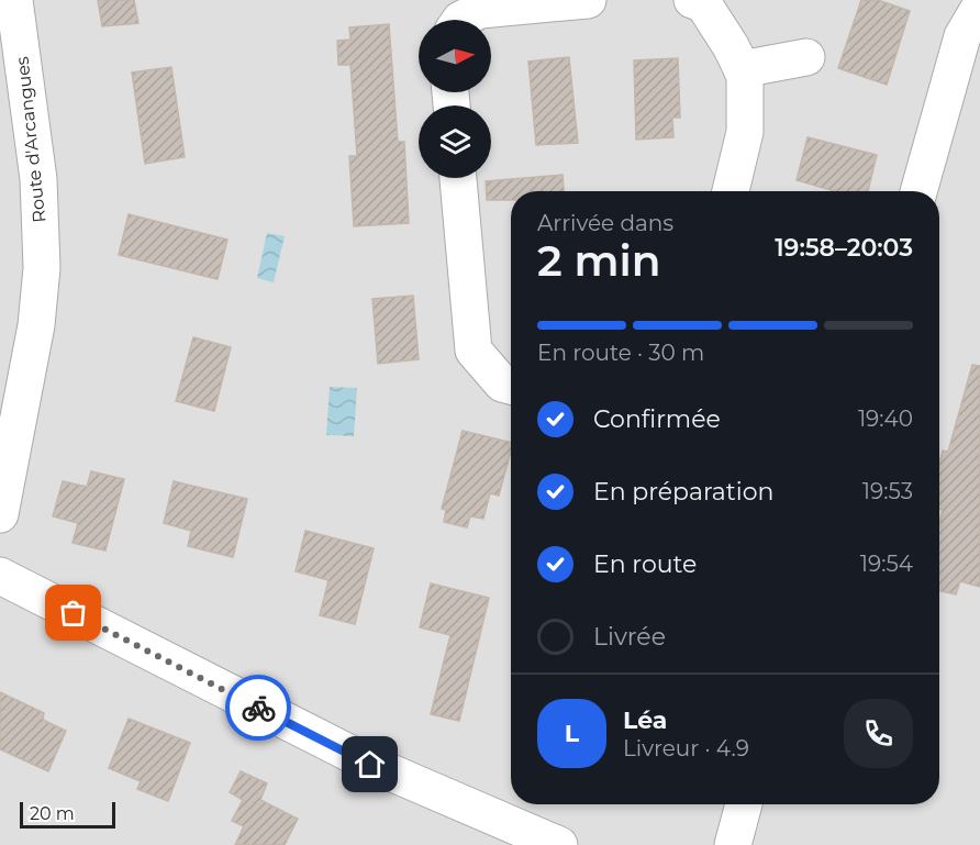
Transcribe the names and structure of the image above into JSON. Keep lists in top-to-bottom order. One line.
{"streets":{"street":["Route d'Arcangues"]},"scale_bar":"20 m","north":"right","page":{"heading":["2 min","Arrivée dans","19:58–20:03"],"panel":["Léa","Livreur · 4.9"],"bar":"En route · 30 m","list":[["Confirmée","19:40"],["En préparation","19:53"],["En route","19:54"],"Livrée"],"round":"L","scale":"20 m"}}
